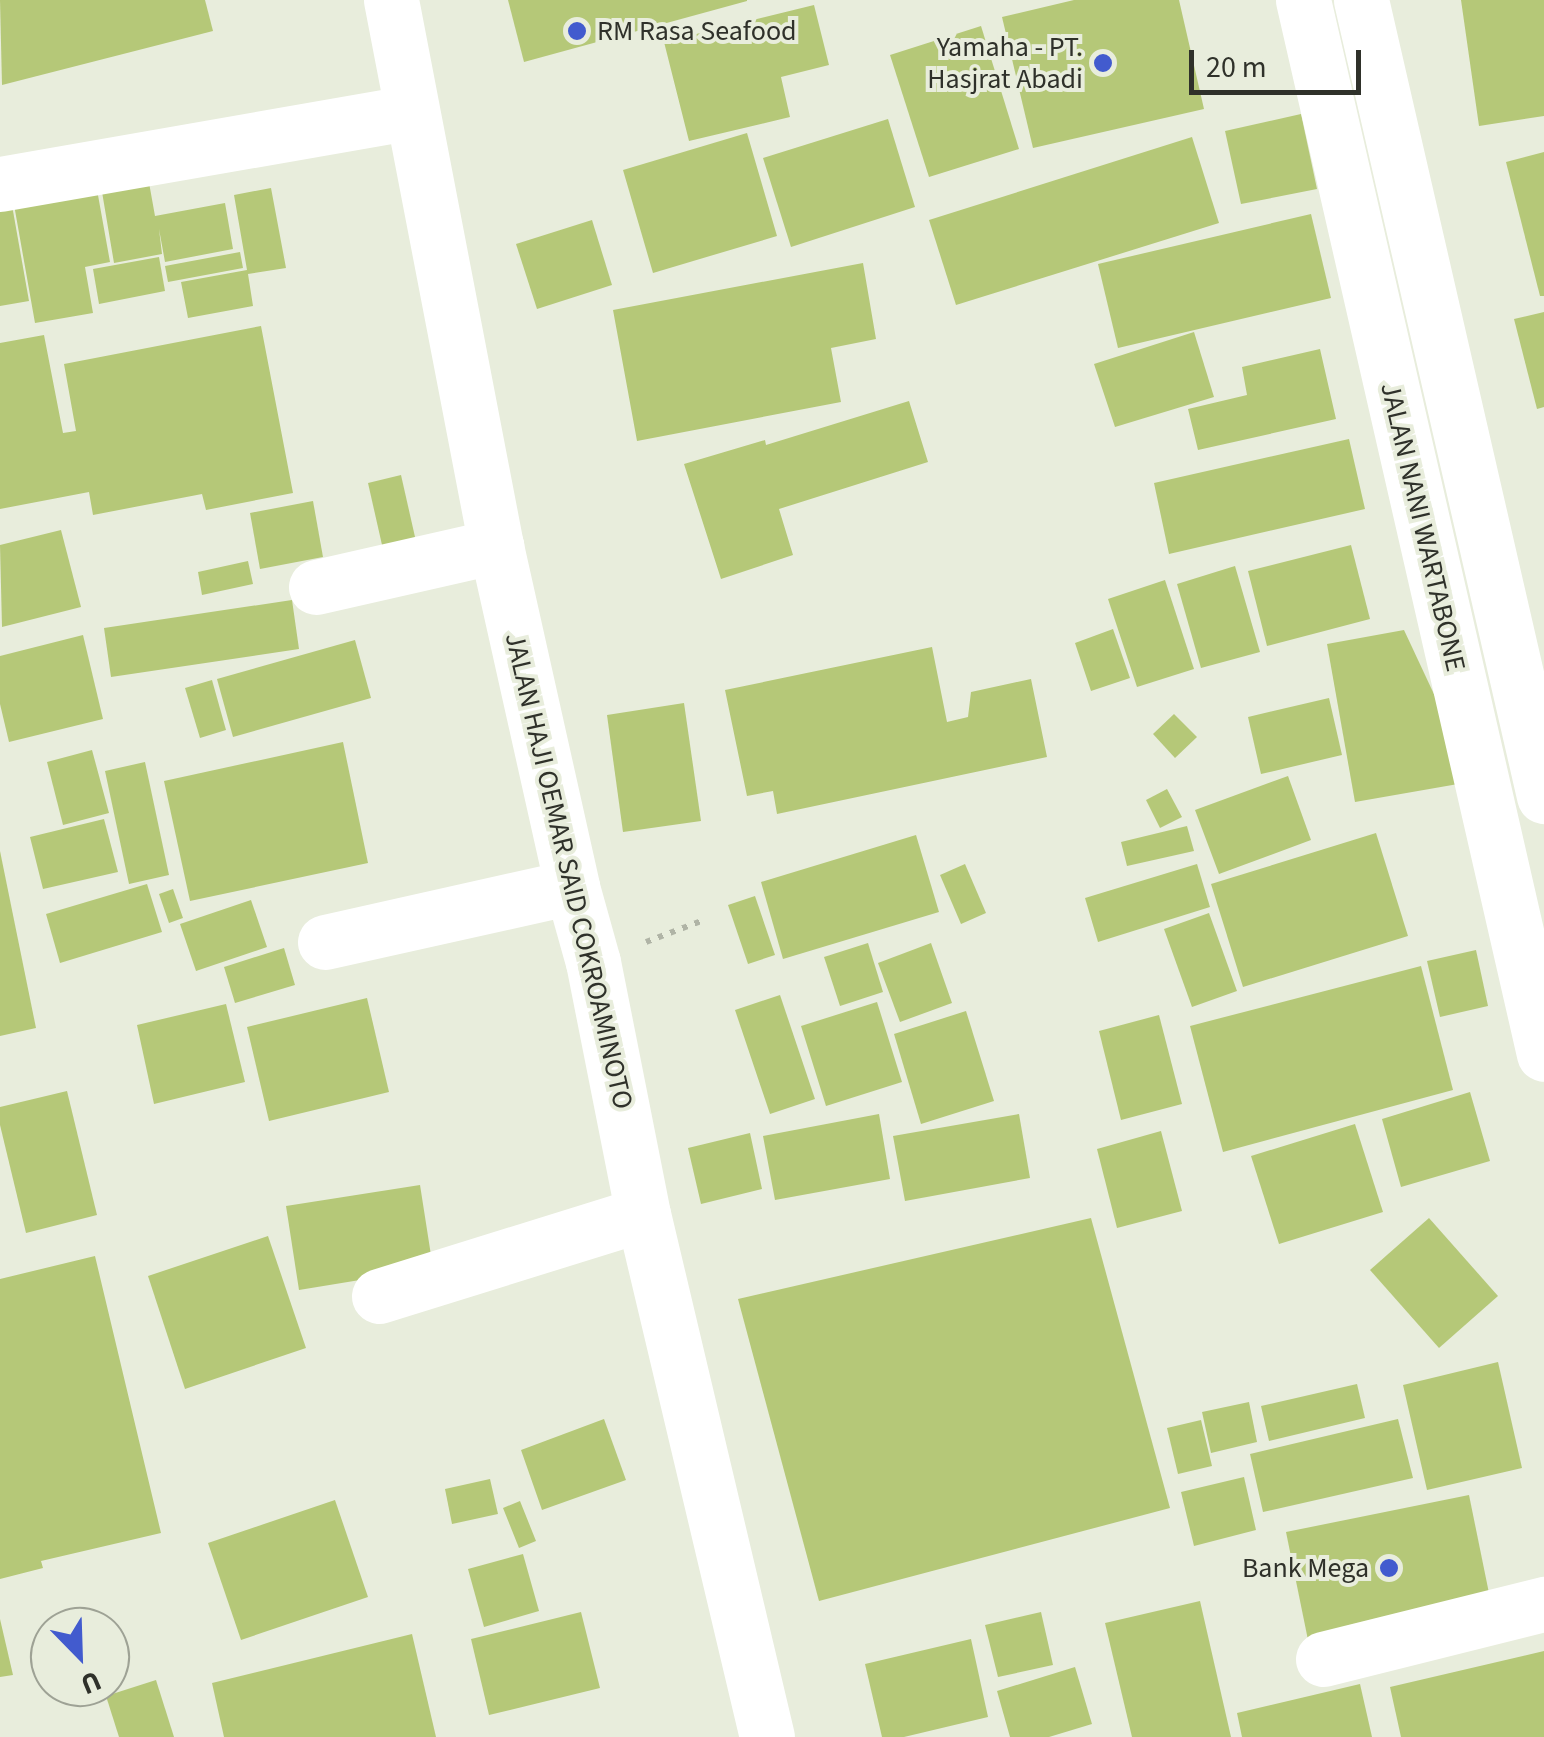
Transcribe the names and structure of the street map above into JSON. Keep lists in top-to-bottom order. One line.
{"streets":{"main road":["JALAN NANI WARTABONE","JALAN HAJI OEMAR SAID COKROAMINOTO"]},"places":["RM Rasa Seafood","Yamaha - PT. Hasjrat Abadi","Bank Mega"],"scale_bar":"20 m","north":"bottom right"}
